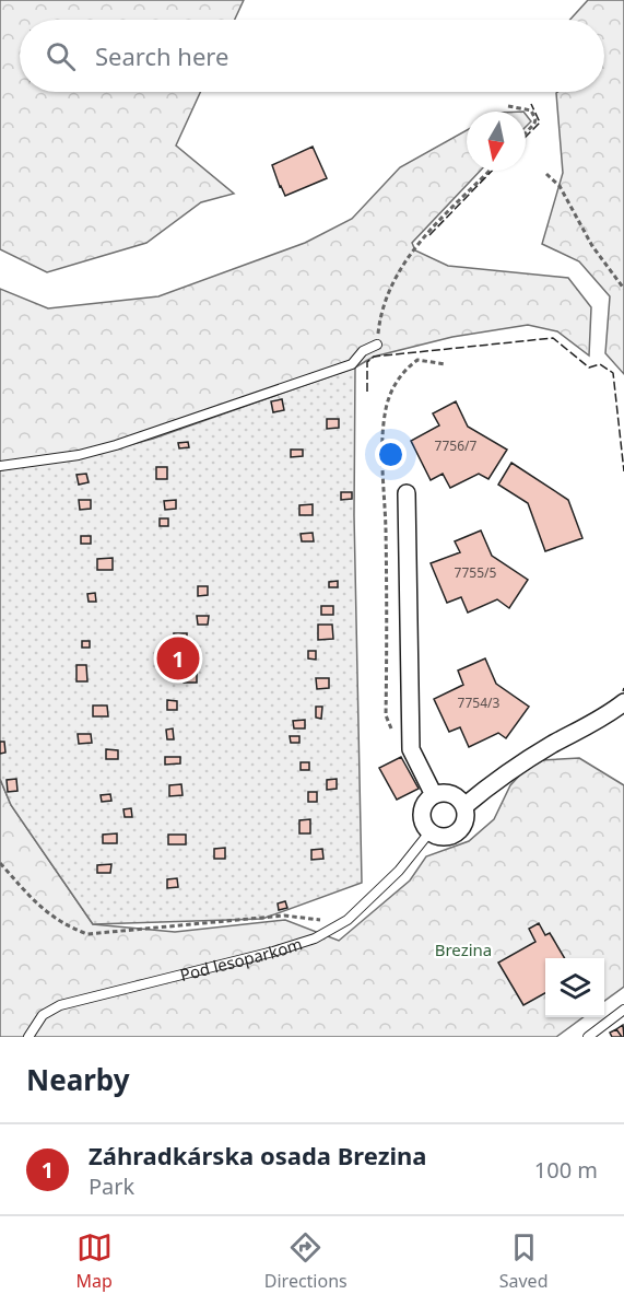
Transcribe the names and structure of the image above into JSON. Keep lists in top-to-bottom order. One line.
{"streets":{"lane":["Pod lesoparkom"]},"parks":["Brezina"],"house_numbers":["7756/7","7755/5","7754/3"],"north":"bottom","page":{"search":"Search here","pins":"1","heading":"Nearby","list":[{"mark":"1","name":"Záhradkárska osada Brezina","note":"Park","value":"100 m"}],"nav":["Map","Directions","Saved"]}}
